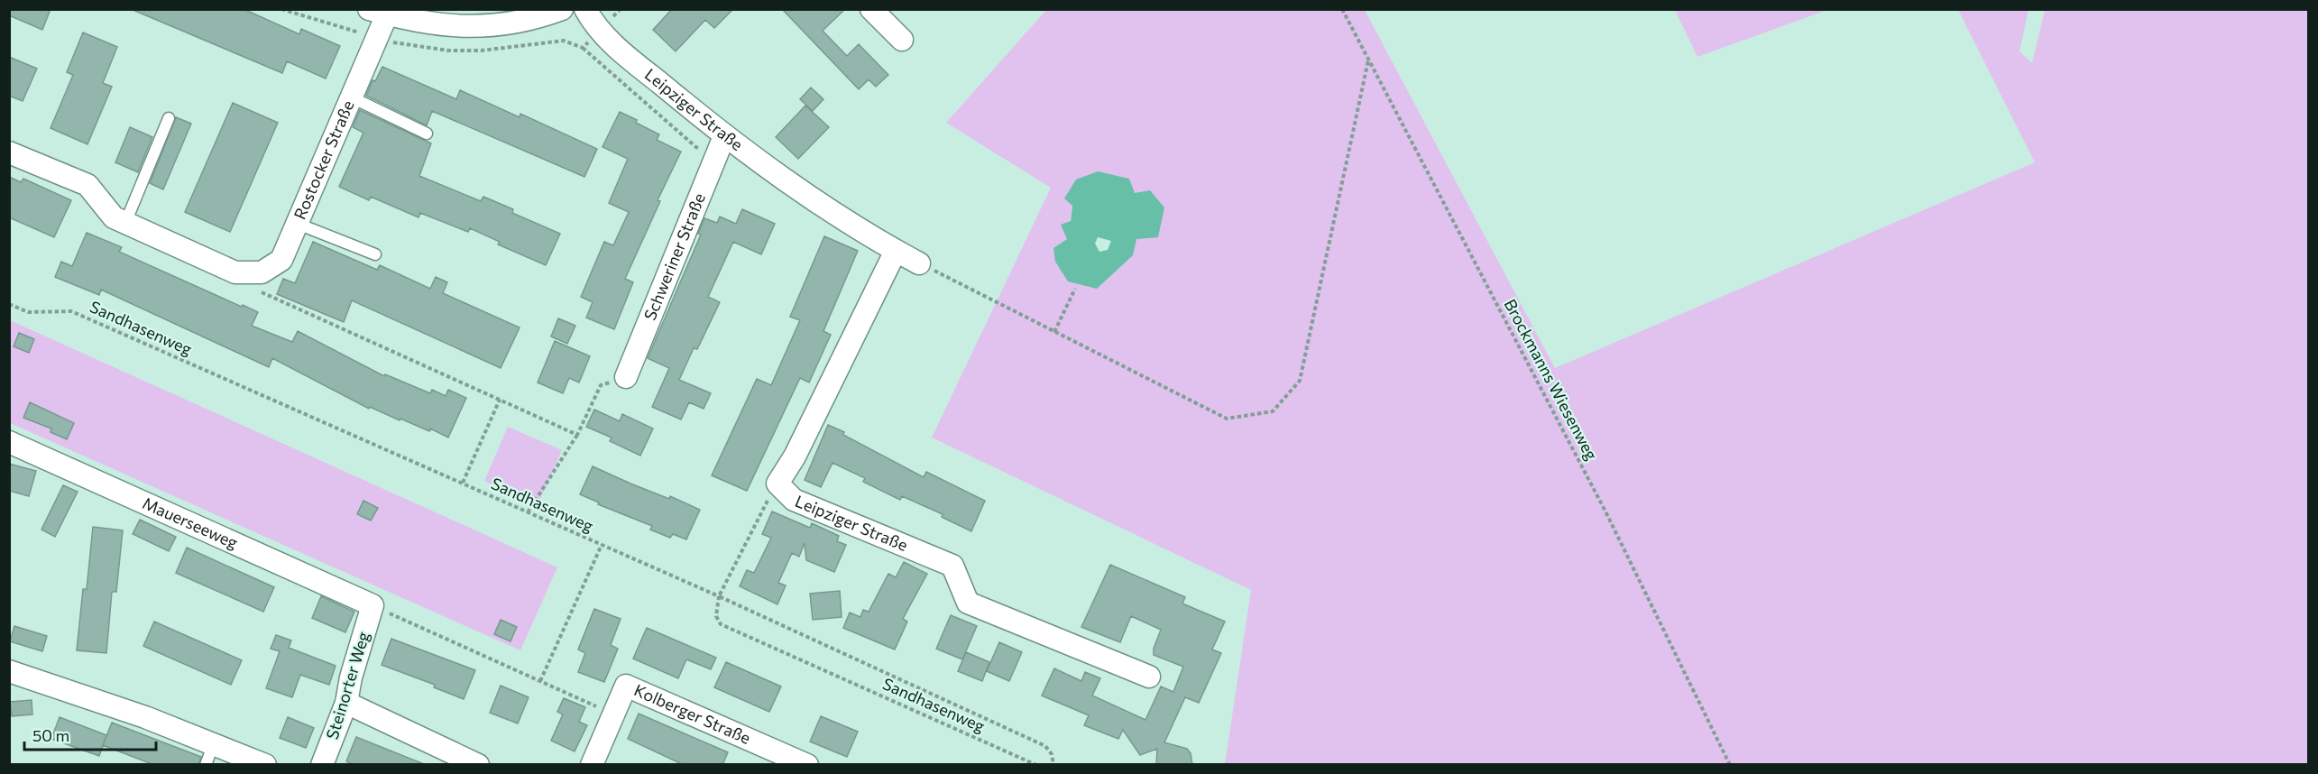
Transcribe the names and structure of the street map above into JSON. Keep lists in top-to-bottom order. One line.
{"streets":{"street":["Leipziger Straße","Rostocker Straße","Schweriner Straße","Mauerseeweg","Steinorter Weg","Kolberger Straße"],"path":["Sandhasenweg","Brockmanns Wiesenweg"]},"crossings":[["Leipziger Straße","Schweriner Straße"],["Mauerseeweg","Steinorter Weg"]],"scale_bar":"50 m"}
